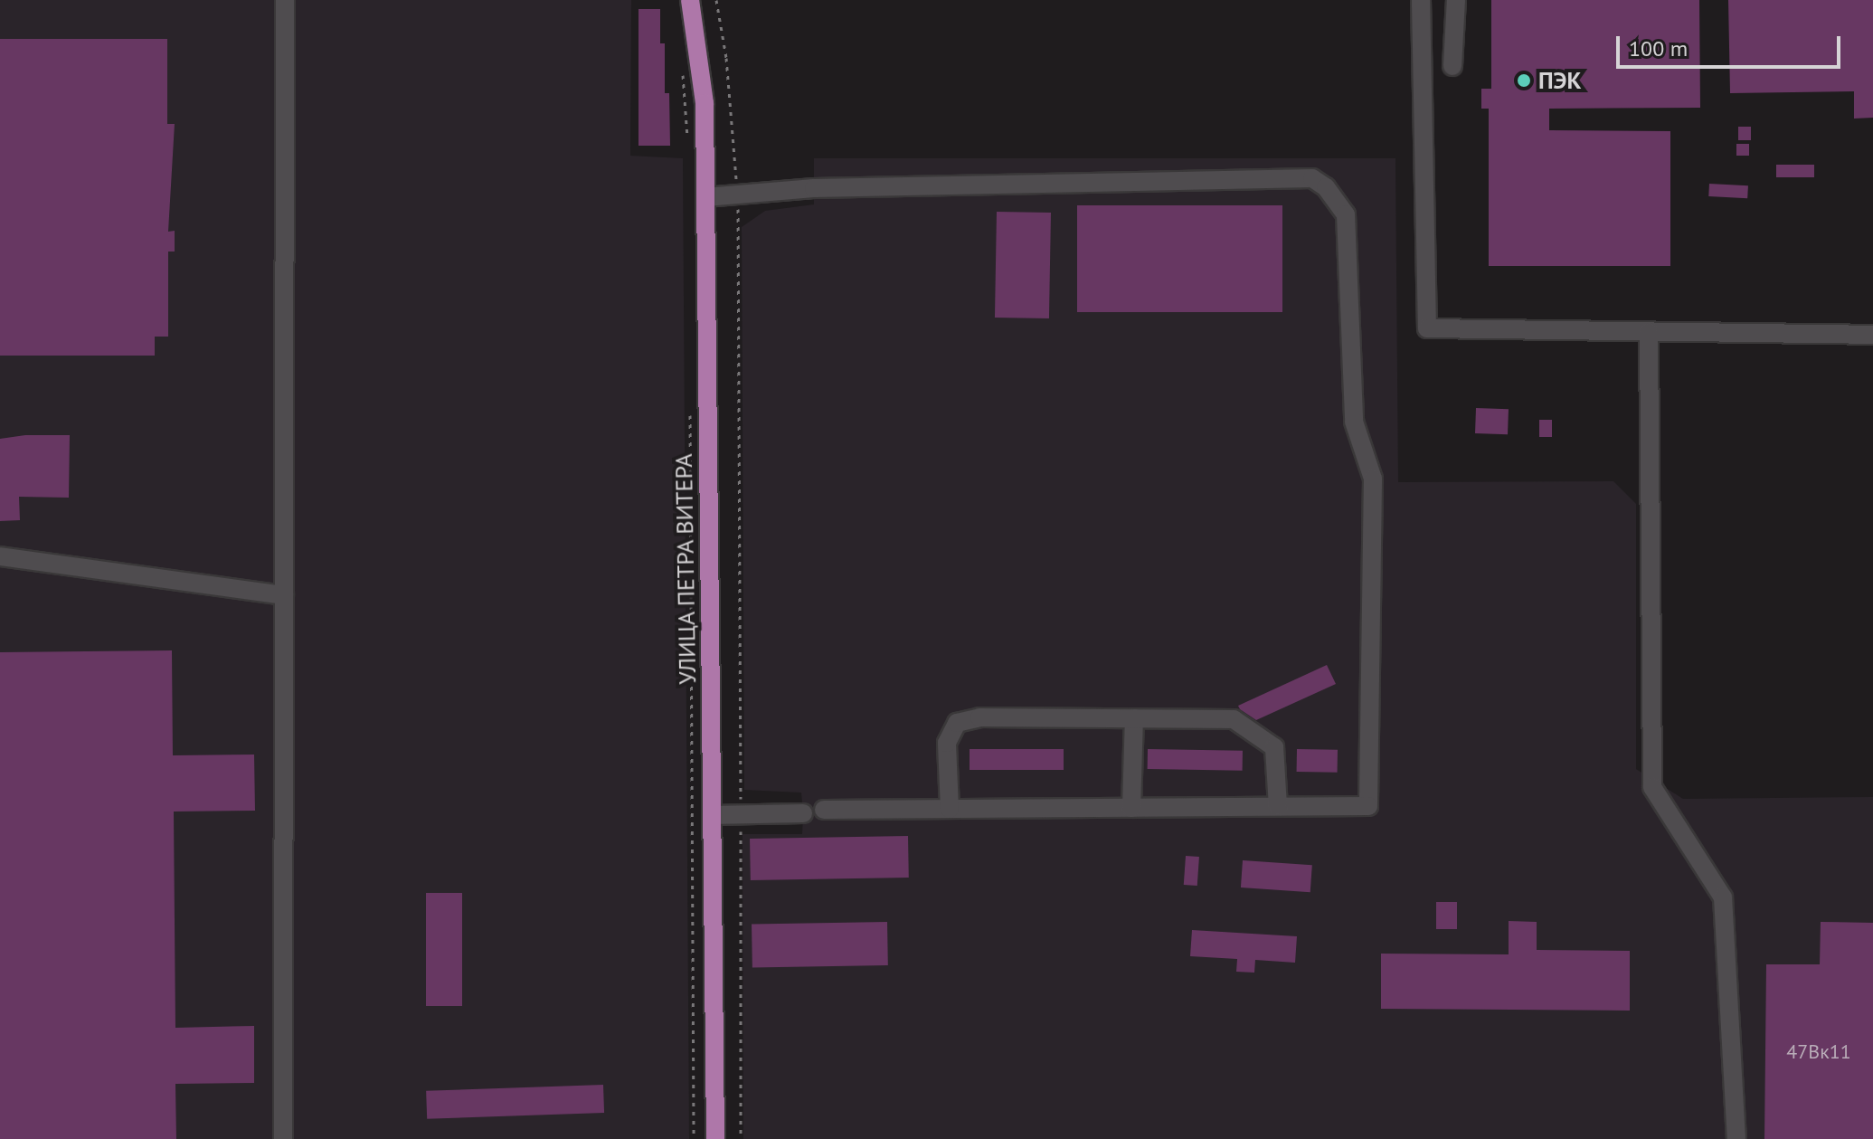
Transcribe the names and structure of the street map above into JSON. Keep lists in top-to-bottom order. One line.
{"streets":{"main road":["УЛИЦА ПЕТРА ВИТЕРА"]},"places":["ПЭК"],"house_numbers":["47Вк11"],"scale_bar":"100 m"}
